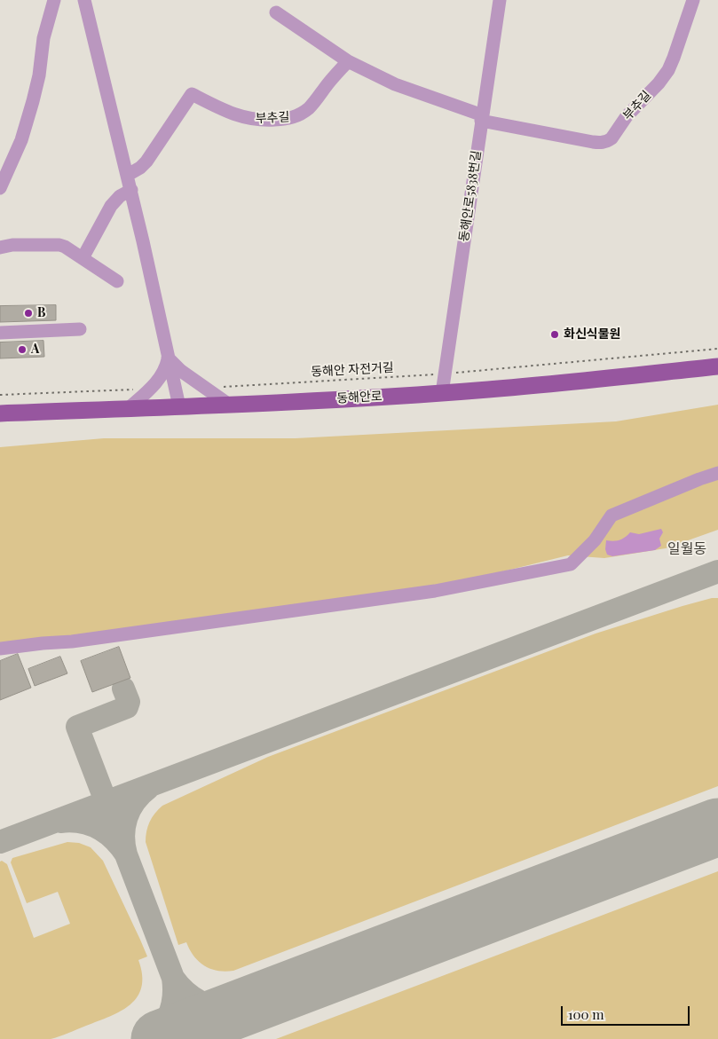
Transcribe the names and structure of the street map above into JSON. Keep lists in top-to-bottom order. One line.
{"streets":{"main road":["동해안로"],"street":["부추길","동해안로5838번길"],"path":["동해안 자전거길"]},"crossings":[["부추길","동해안로5838번길"],["동해안로5838번길","동해안 자전거길"],["동해안로5838번길","동해안로"]],"districts":["일월동"],"places":["B","화신식물원","A"],"scale_bar":"100 m"}
